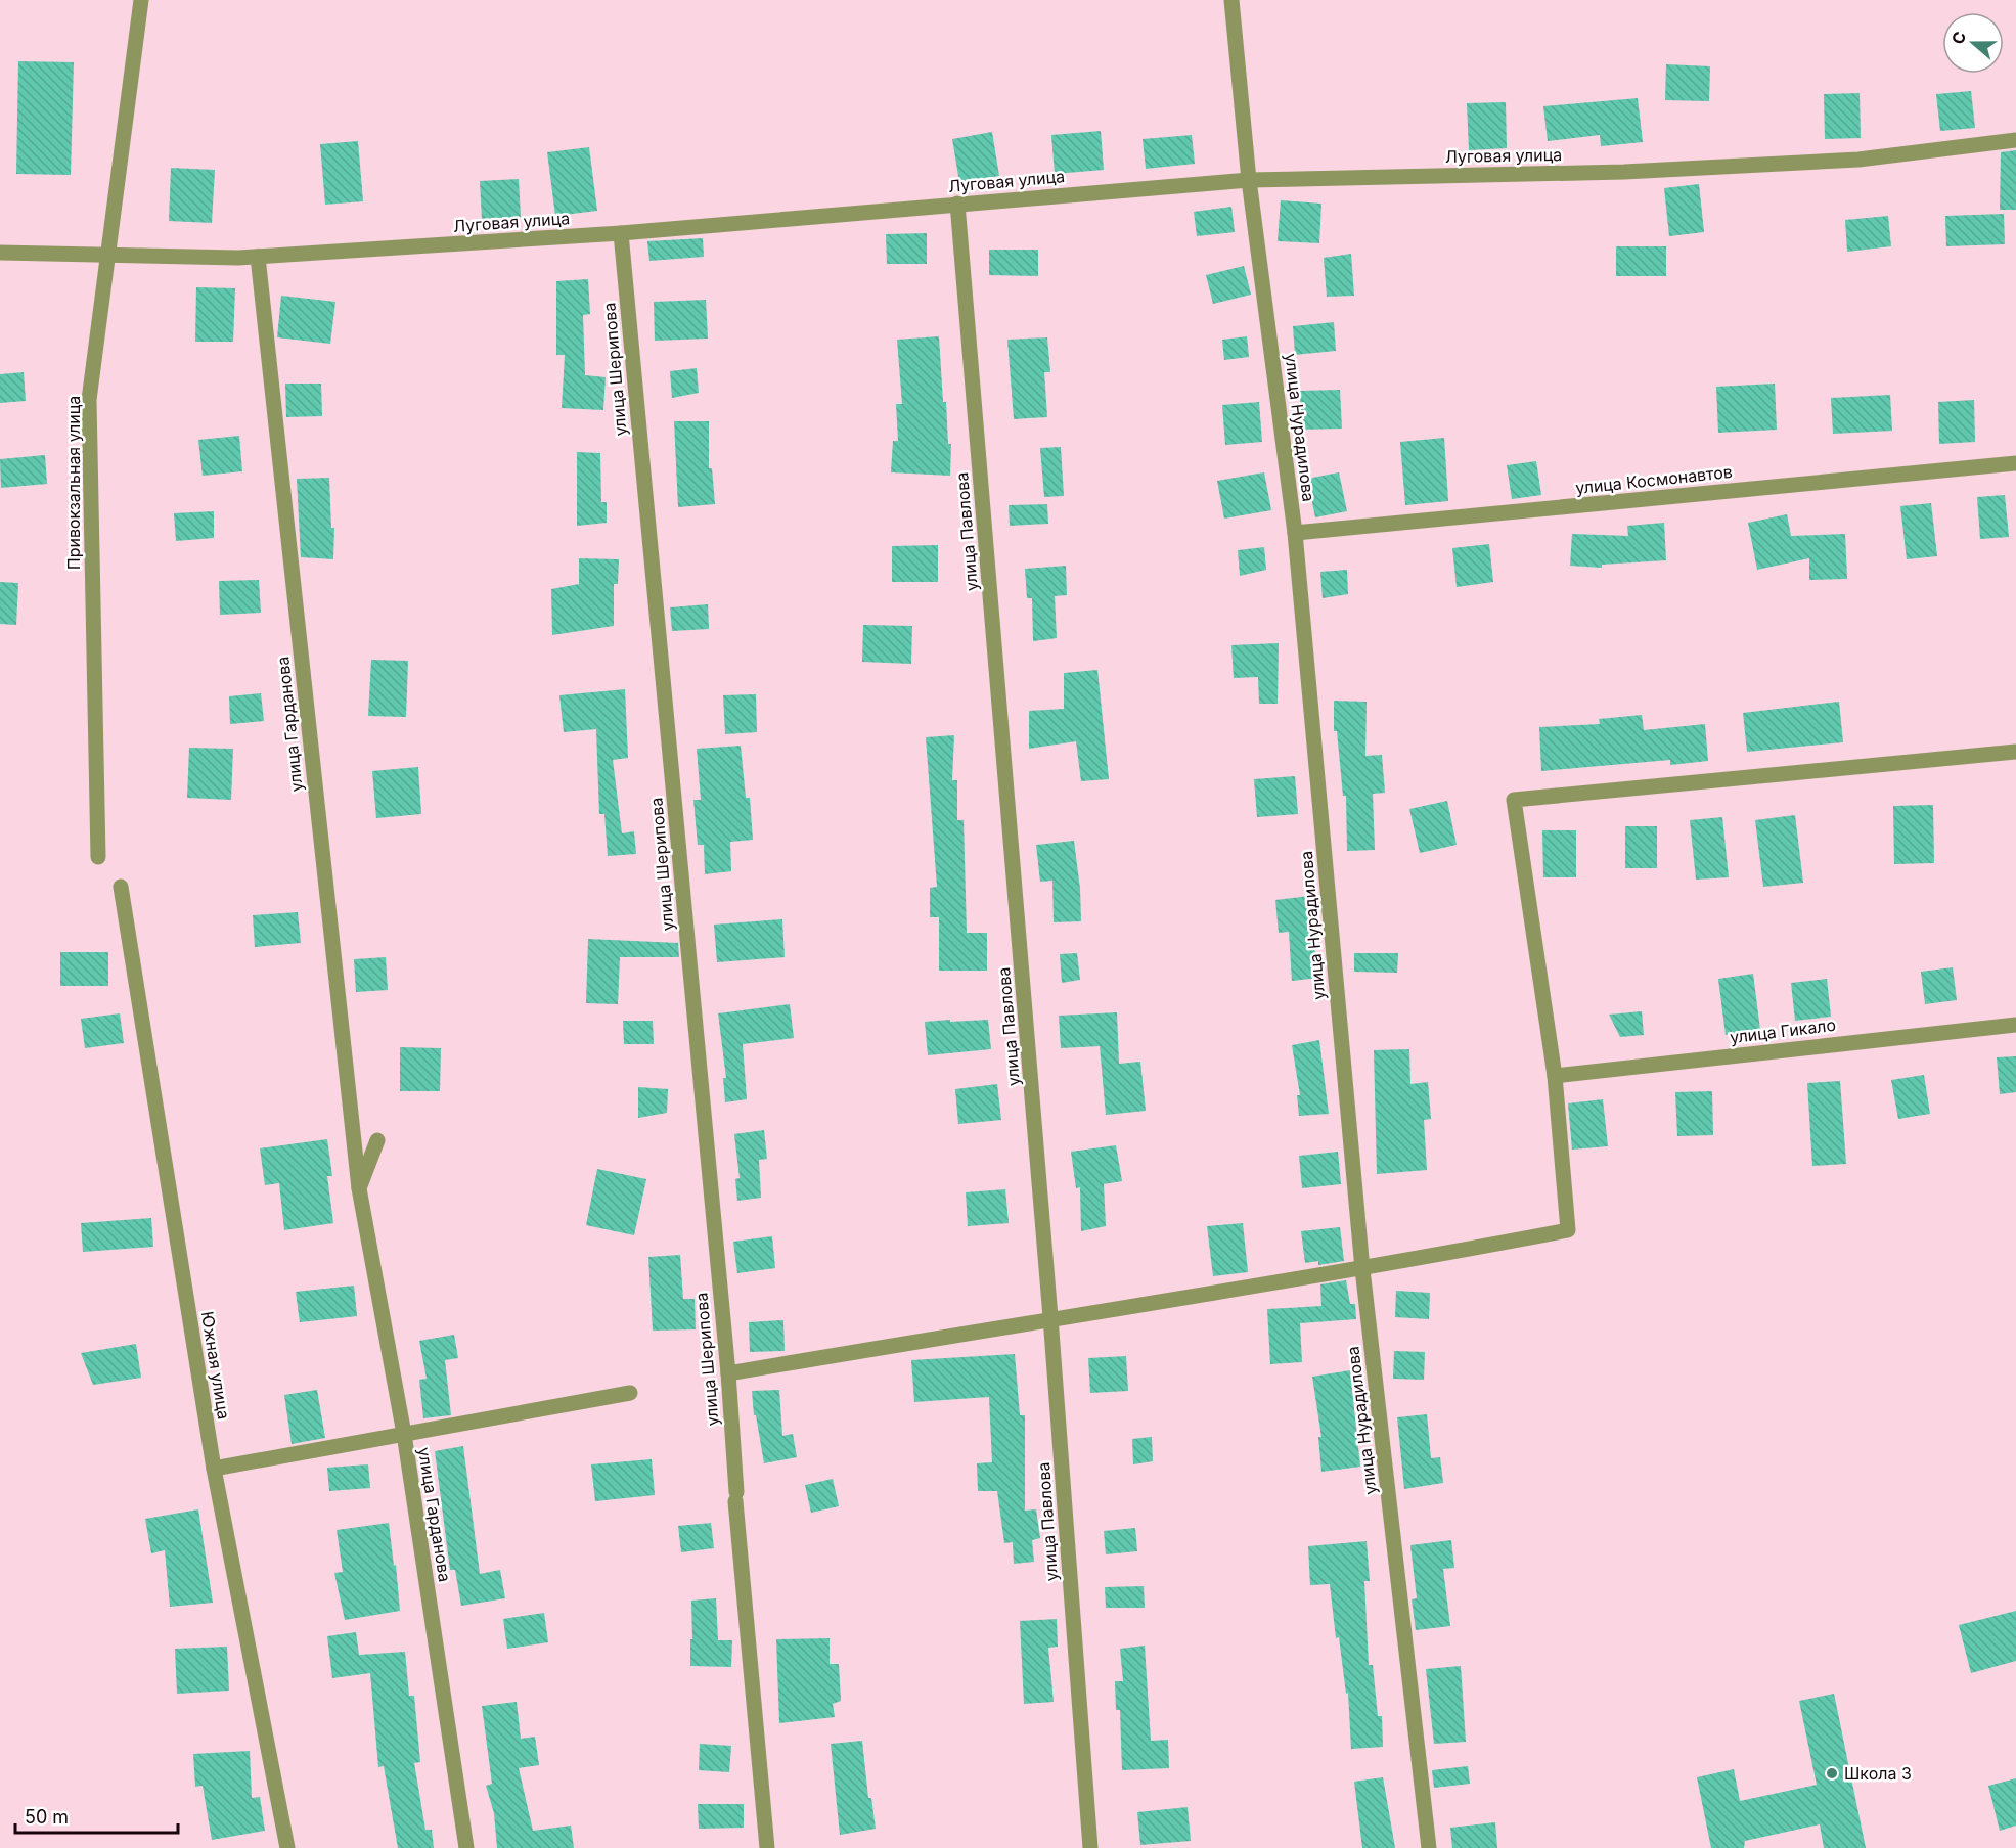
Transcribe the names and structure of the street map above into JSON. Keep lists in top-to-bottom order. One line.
{"streets":{"street":["Луговая улица","улица Шерипова","улица Нурадилова","улица Космонавтов","Привокзальная улица","улица Павлова","улица Гарданова","улица Гикало","Южная улица"]},"crossings":[["Луговая улица","улица Шерипова"],["Луговая улица","улица Нурадилова"],["Луговая улица","Привокзальная улица"],["Луговая улица","улица Павлова"],["Луговая улица","улица Гарданова"],["улица Нурадилова","улица Космонавтов"]],"places":["Школа 3"],"scale_bar":"50 m","north":"left"}
